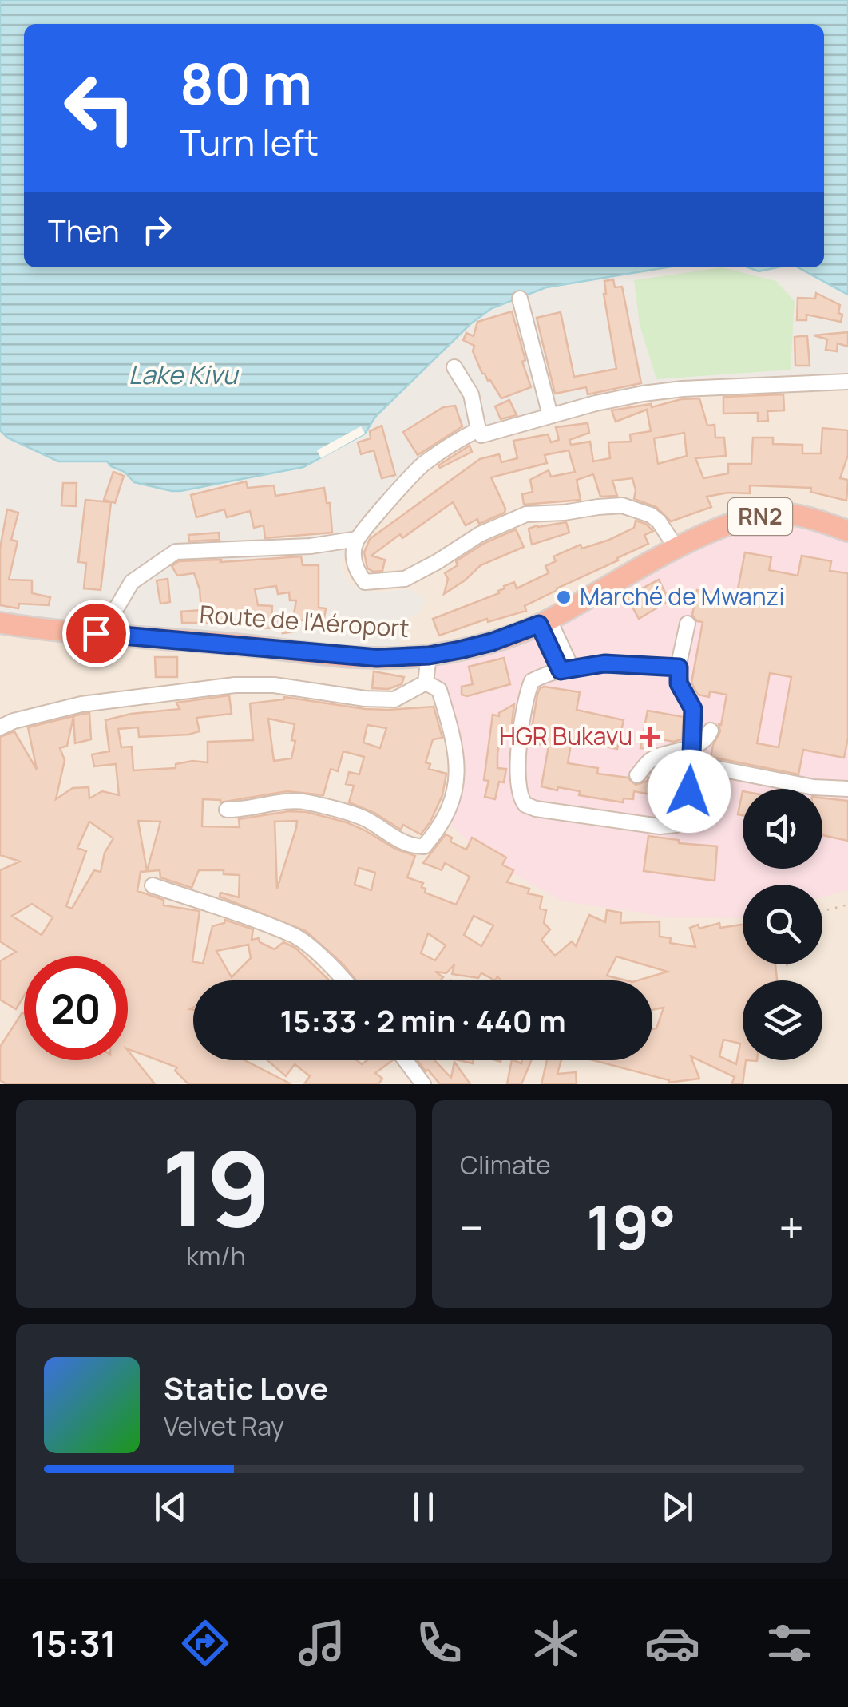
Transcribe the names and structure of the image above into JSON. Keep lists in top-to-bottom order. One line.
{"streets":{"highway":["RN2","Route de l'Aéroport"]},"crossings":[["RN2","Route de l'Aéroport"]],"water":["Lake Kivu"],"places":{"other":["Marché de Mwanzi"],"health":["HGR Bukavu"]},"page":{"turn":["80 m","Turn left"],"then":"Then","limit":"20","trip":"15:33 · 2 min · 440 m","tile":[["19","km/h"],"Climate"],"heat":["−","19°","+"],"song":["Static Love","Velvet Ray"],"tabs":"15:31"}}
